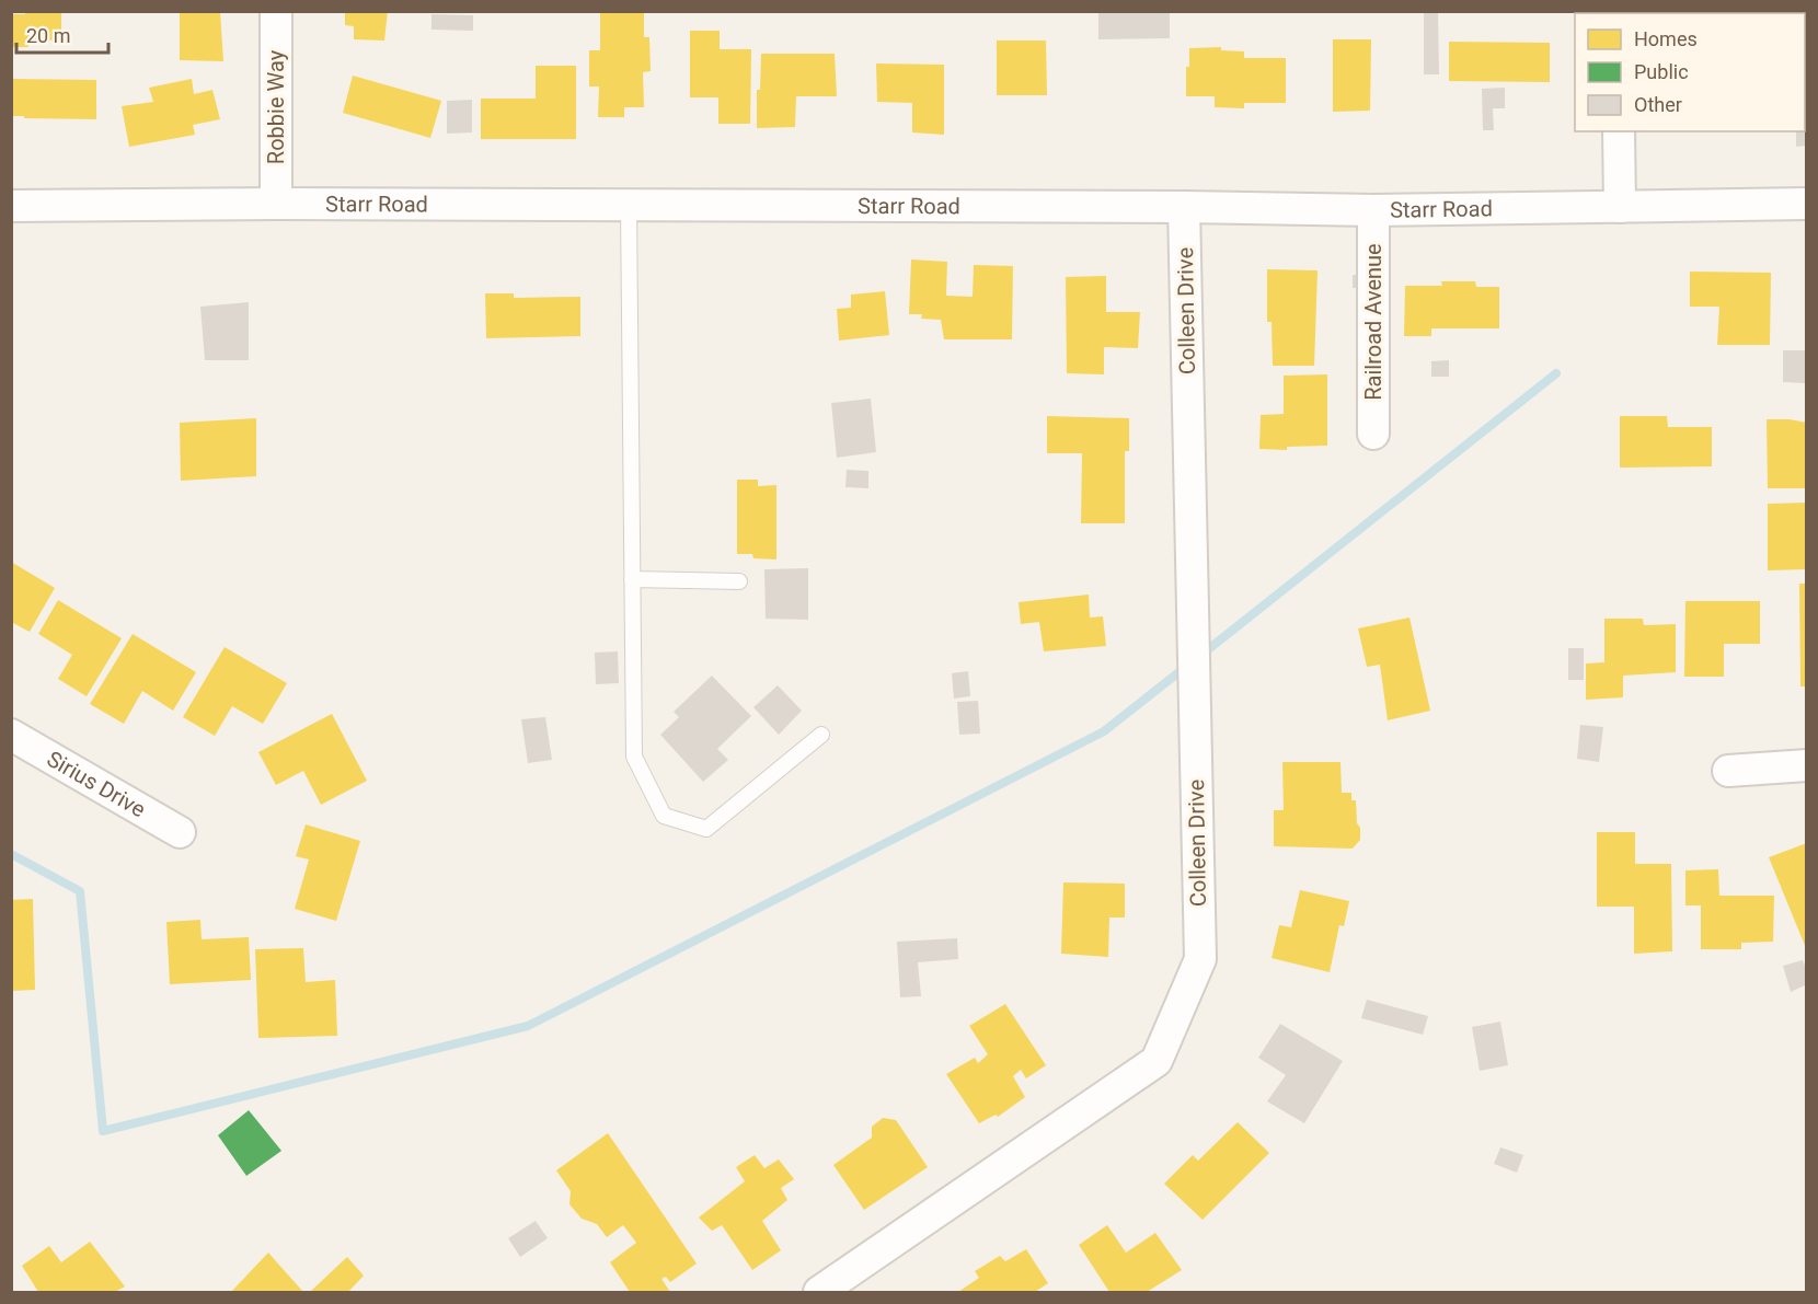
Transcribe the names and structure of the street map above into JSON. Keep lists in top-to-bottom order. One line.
{"streets":{"street":["Robbie Way","Starr Road","Colleen Drive","Railroad Avenue","Sirius Drive"]},"crossings":[["Robbie Way","Starr Road"],["Starr Road","Colleen Drive"],["Starr Road","Railroad Avenue"]],"legend":["Homes","Public","Other"],"scale_bar":"20 m"}
